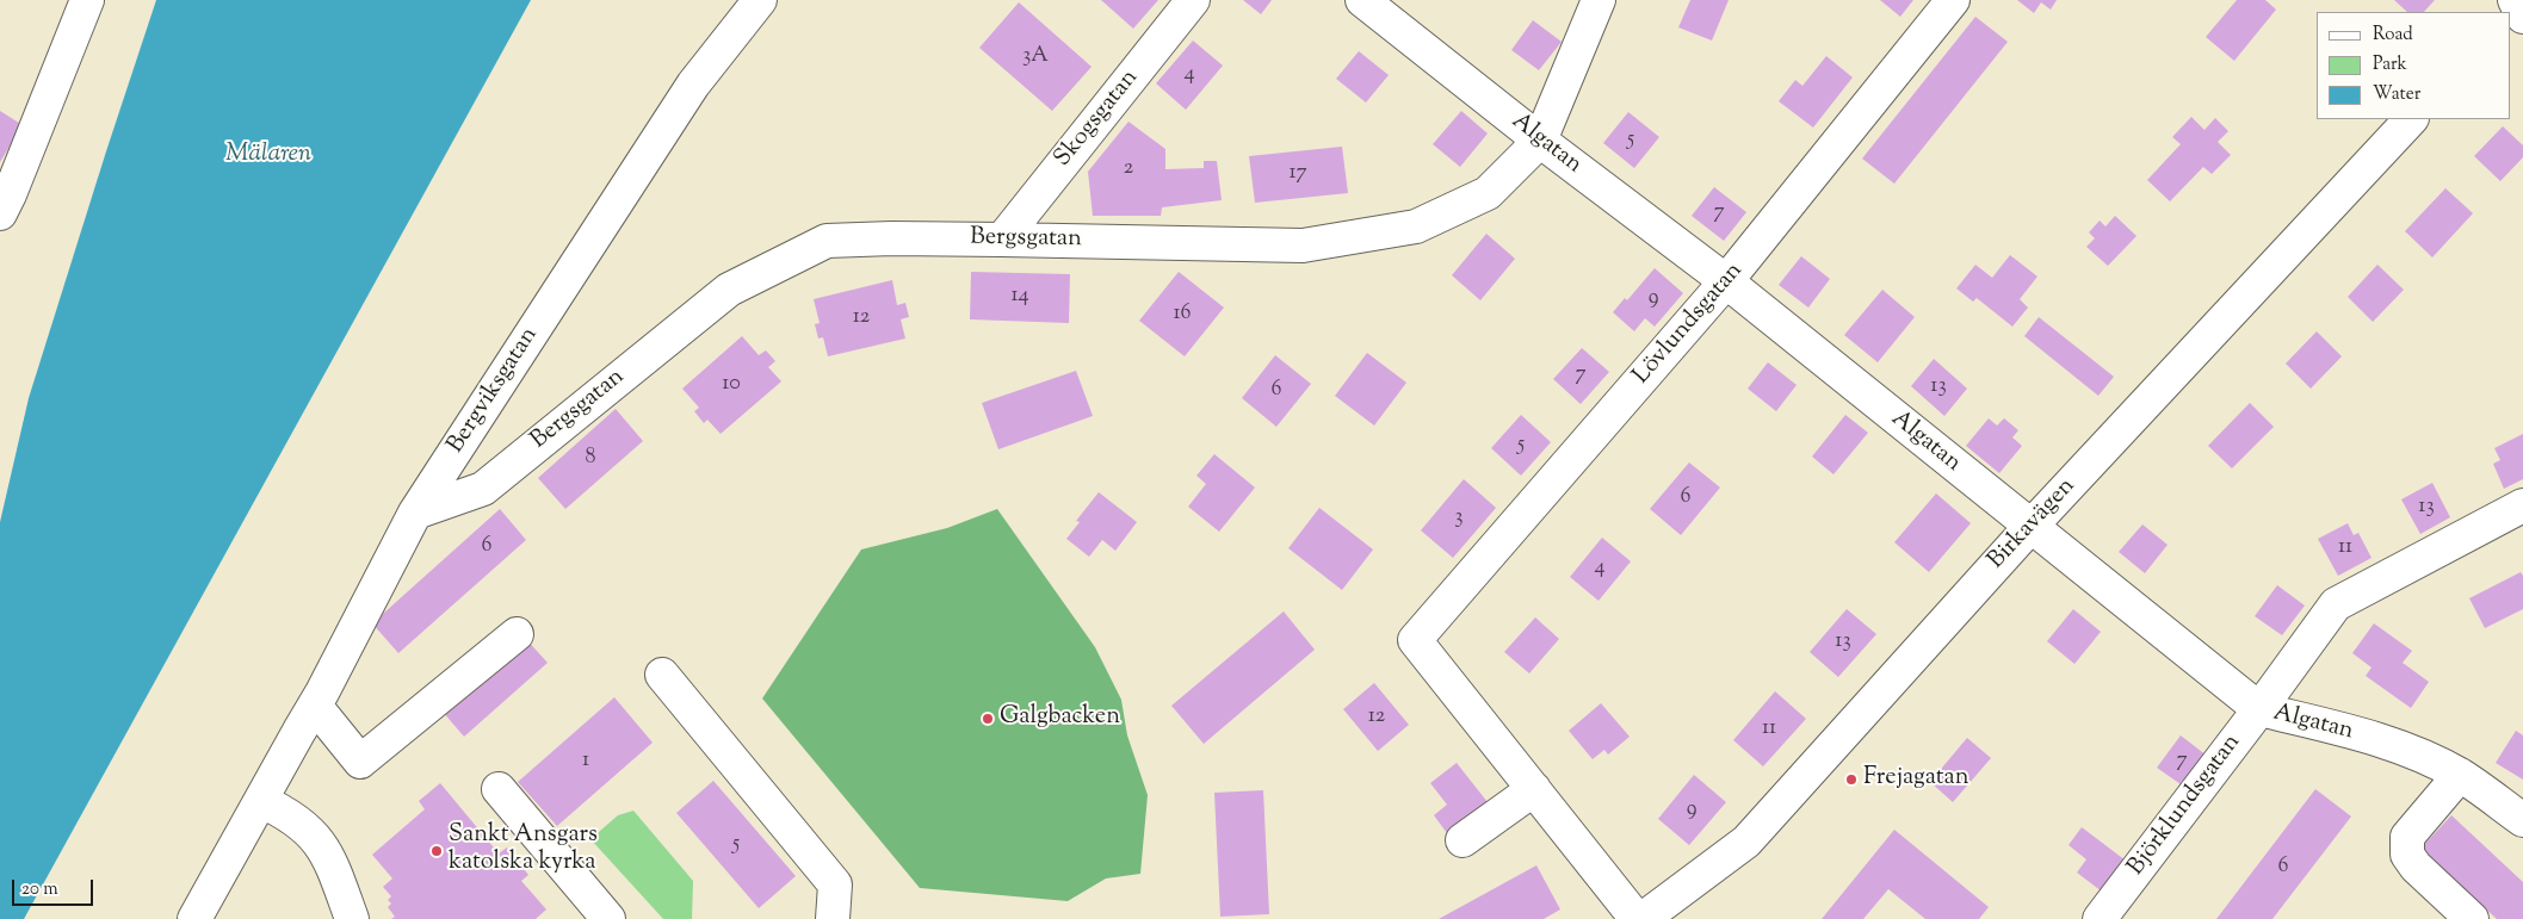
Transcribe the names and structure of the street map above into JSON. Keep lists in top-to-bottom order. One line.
{"streets":{"street":["Skogsgatan","Algatan","Bergsgatan","Lövlundsgatan","Bergviksgatan","Birkavägen","Björklundsgatan"]},"crossings":[["Skogsgatan","Bergsgatan"],["Algatan","Bergsgatan"],["Algatan","Lövlundsgatan"],["Algatan","Birkavägen"],["Algatan","Björklundsgatan"],["Bergsgatan","Bergviksgatan"]],"water":["Mälaren"],"places":["Galgbacken","Frejagatan","Sankt Ansgars katolska kyrka"],"house_numbers":["3A","4","5","2","17","7","14","9","16","12","7","10","13","6","5","8","6","13","3","6","11","4","13","12","11","1","7","9","5","6"],"legend":["Road","Park","Water"],"scale_bar":"20 m"}
